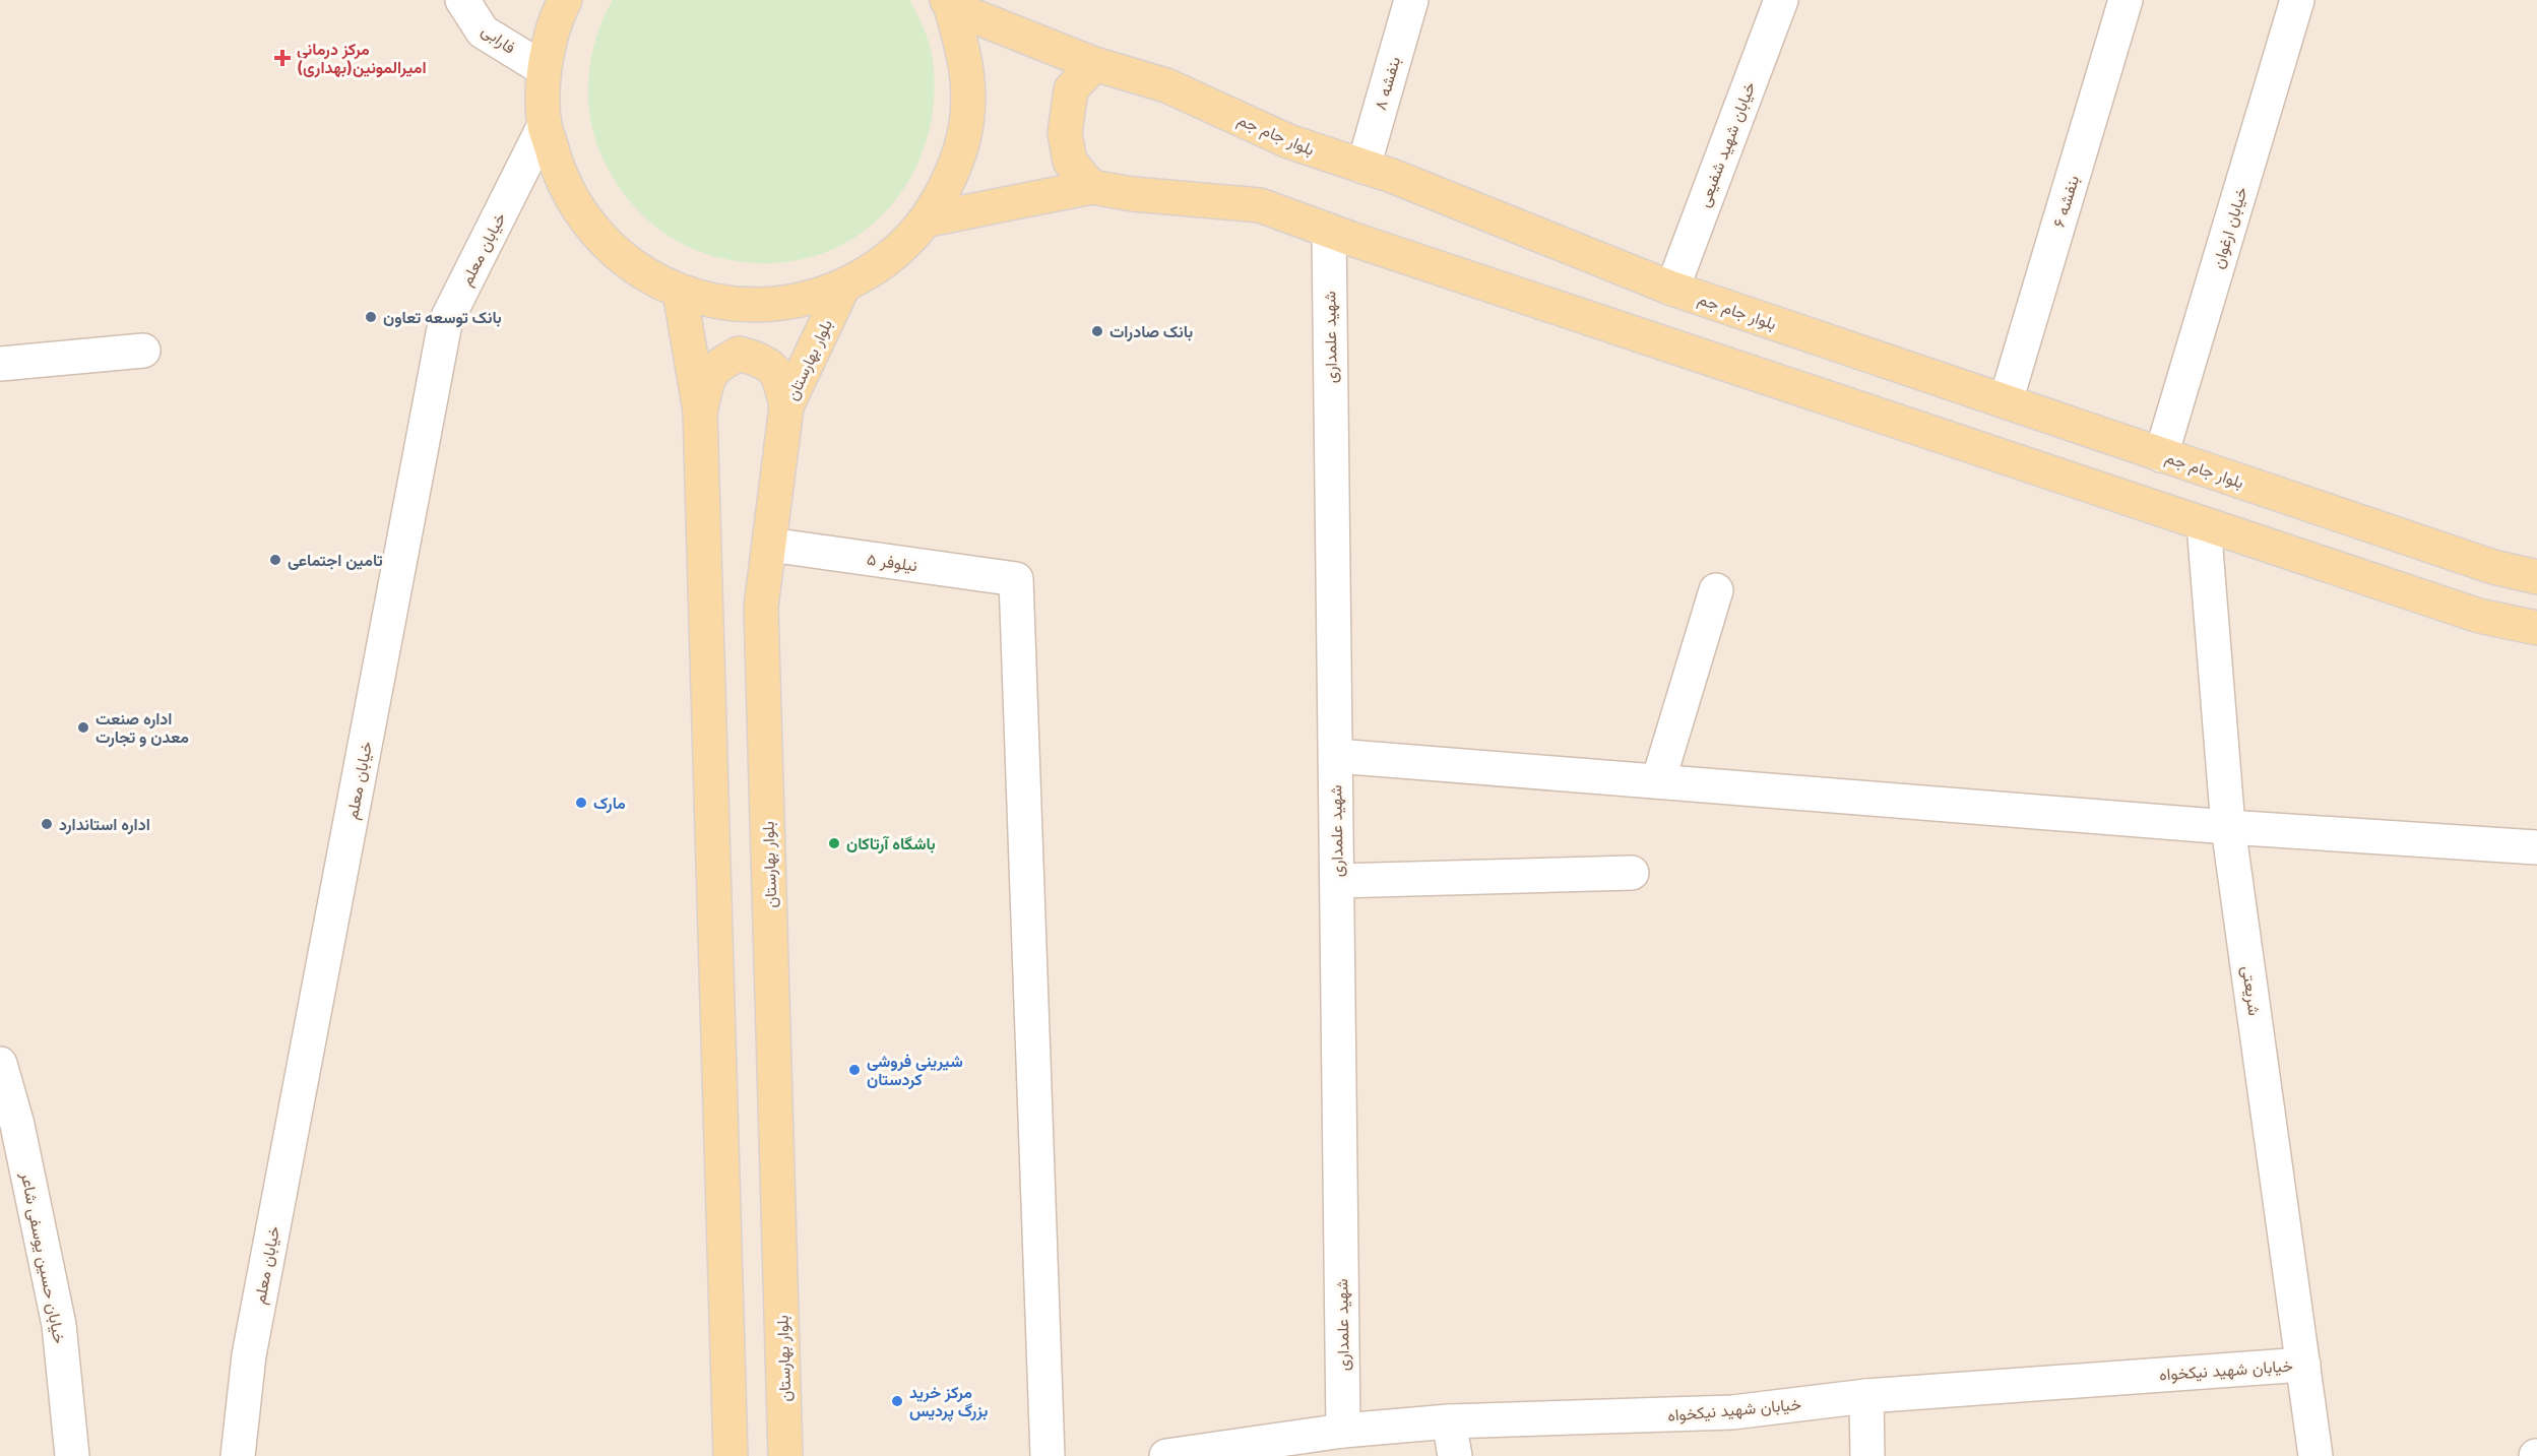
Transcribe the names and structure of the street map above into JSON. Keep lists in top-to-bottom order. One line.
{"streets":{"main road":["بلوار جام جم","بلوار بهارستان"],"street":["فارابی","بنفشه ۸","خیابان شهید شفیعی","بنفشه ۶","خیابان ارغوان","خیابان معلم","شهید علمداری","نیلوفر ۵","شریعتی","خیابان حسین یوسفی شاعر","خیابان شهید نیکخواه"]},"crossings":[["بنفشه ۸","بلوار جام جم"],["بلوار جام جم","خیابان شهید شفیعی"],["بلوار جام جم","بنفشه ۶"],["بلوار جام جم","خیابان ارغوان"],["شهید علمداری","خیابان شهید نیکخواه"],["بلوار بهارستان","نیلوفر ۵"],["شریعتی","خیابان شهید نیکخواه"]],"places":{"health":["مرکز درمانی امیرالمونین(بهداری)"],"other":["بانک توسعه تعاون","بانک صادرات","تامین اجتماعی","اداره صنعت معدن و تجارت","مارک","اداره استاندارد","باشگاه آرتاکان","شیرینی فروشی کردستان","مرکز خرید بزرگ پردیس"]}}
